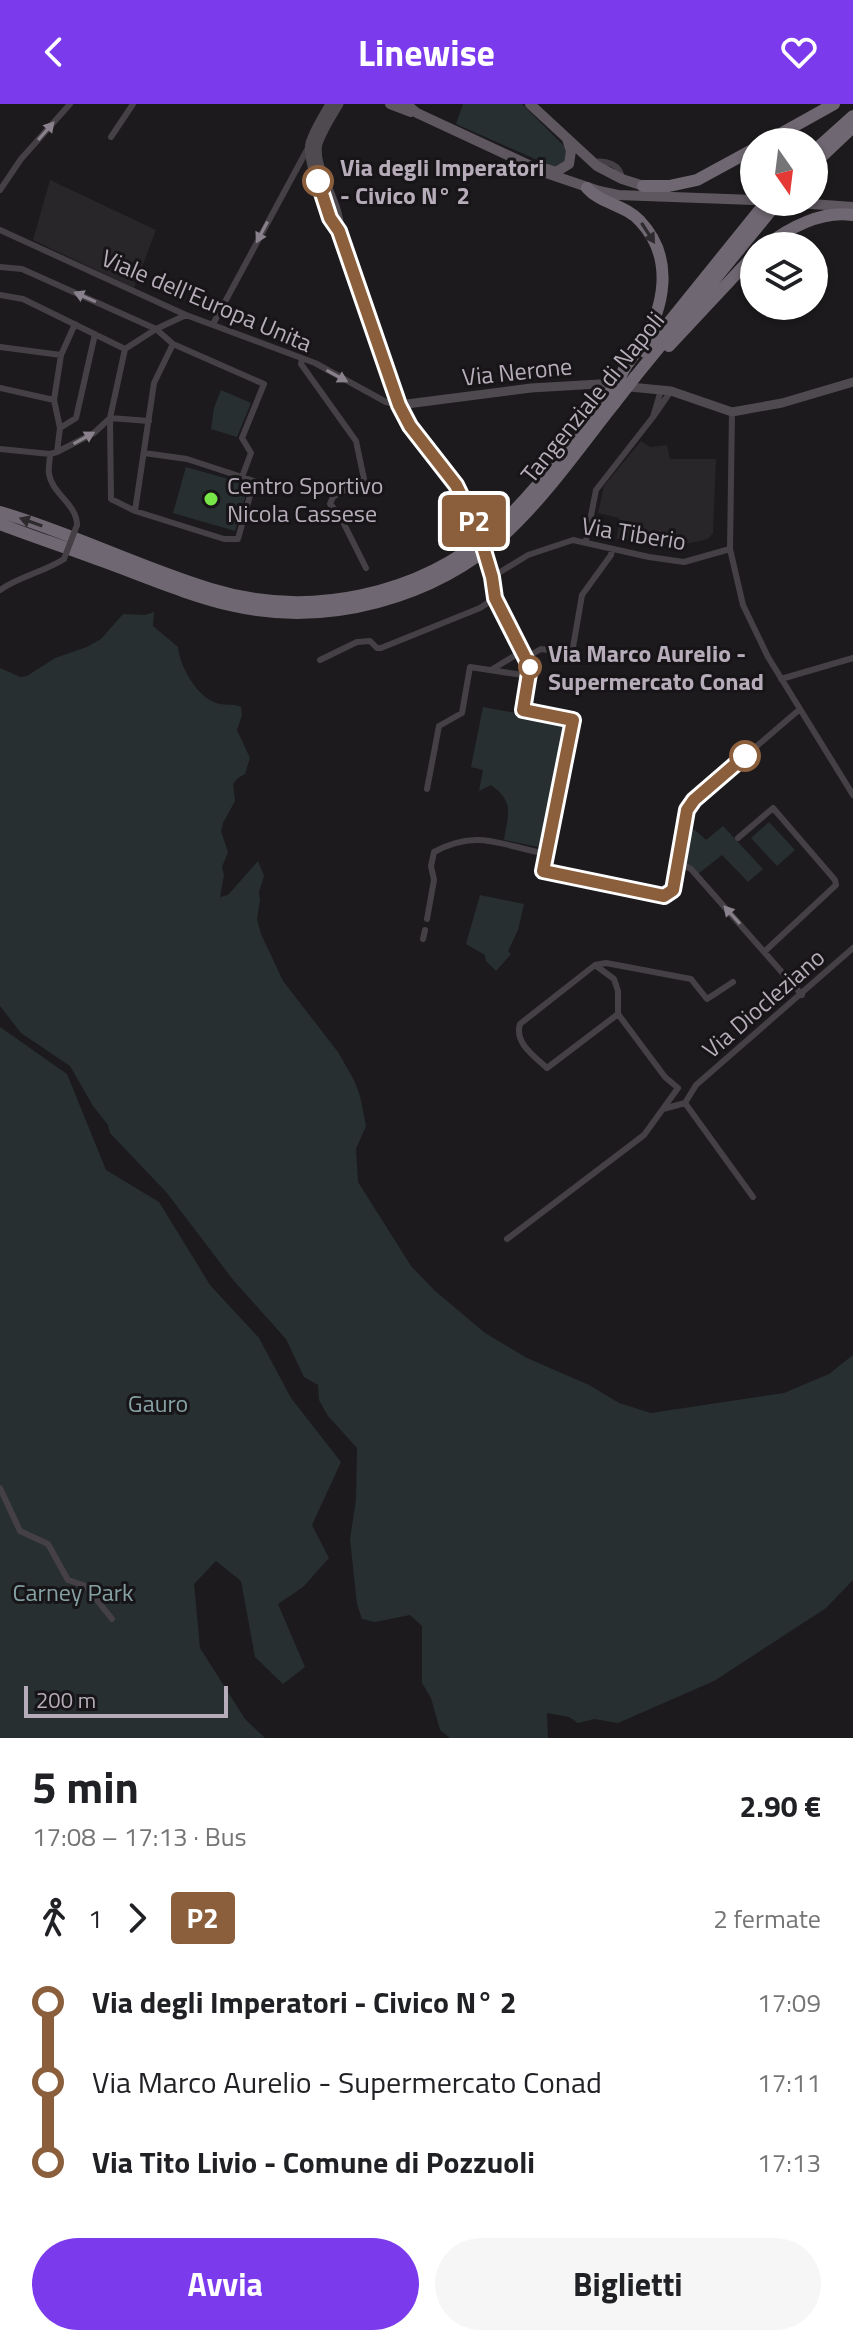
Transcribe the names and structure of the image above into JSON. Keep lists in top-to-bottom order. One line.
{"streets":{"highway":["Tangenziale di Napoli"],"street":["Viale dell'Europa Unita","Via Nerone","Via Tiberio","Via Diocleziano"]},"crossings":[["Viale dell'Europa Unita","Via Nerone"]],"parks":["Gauro","Carney Park"],"places":["Via degli Imperatori - Civico N° 2","Centro Sportivo Nicola Cassese","Via Marco Aurelio - Supermercato Conad"],"lines":["bus line P2"],"scale_bar":"200 m","north":"bottom","page":{"header":"Linewise","on_map":"P2","scale":"200 m","heading":["5 min","17:08 – 17:13 · Bus","2.90 €"],"legs":["1","P2","2 fermate"],"list":[{"name":"Via degli Imperatori - Civico N° 2","value":"17:09"},{"name":"Via Marco Aurelio - Supermercato Conad","value":"17:11"},{"name":"Via Tito Livio - Comune di Pozzuoli","value":"17:13"}],"buttons":["Avvia","Biglietti"]}}
